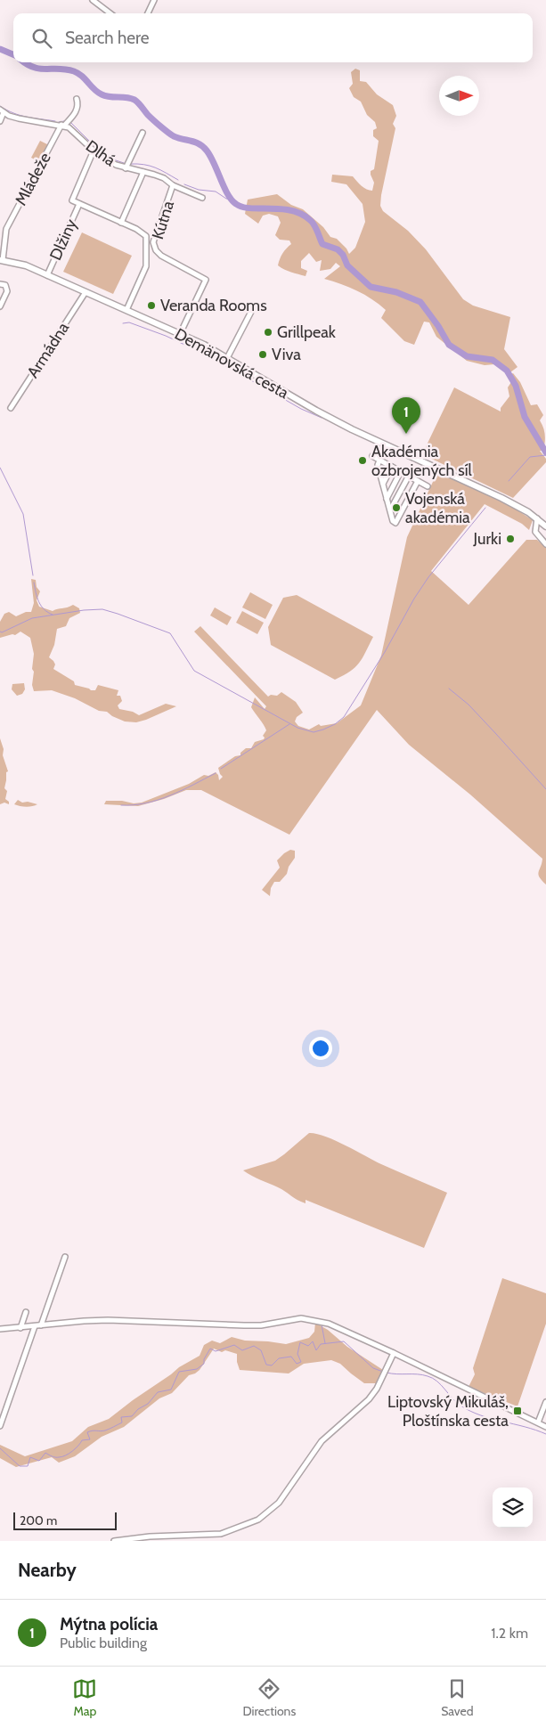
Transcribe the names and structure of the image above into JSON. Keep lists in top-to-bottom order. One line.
{"streets":{"main road":["Demänovská cesta"],"street":["Dlhá","Mládeže","Kútna","Dlžiny","Armádna"]},"crossings":[["Dlhá","Mládeže"],["Dlhá","Kútna"],["Mládeže","Demänovská cesta"],["Kútna","Demänovská cesta"],["Dlžiny","Demänovská cesta"],["Armádna","Demänovská cesta"]],"places":{"other":["Veranda Rooms","Grillpeak","Viva","Akadémia ozbrojených síl","Vojenská akadémia","Jurki"],"transit":["Liptovský Mikuláš, Ploštínska cesta"]},"scale_bar":"200 m","north":"right","page":{"search":"Search here","pins":"1","scale":"200 m","heading":"Nearby","list":[{"mark":"1","name":"Mýtna polícia","note":"Public building","value":"1.2 km"}],"nav":["Map","Directions","Saved"]}}
